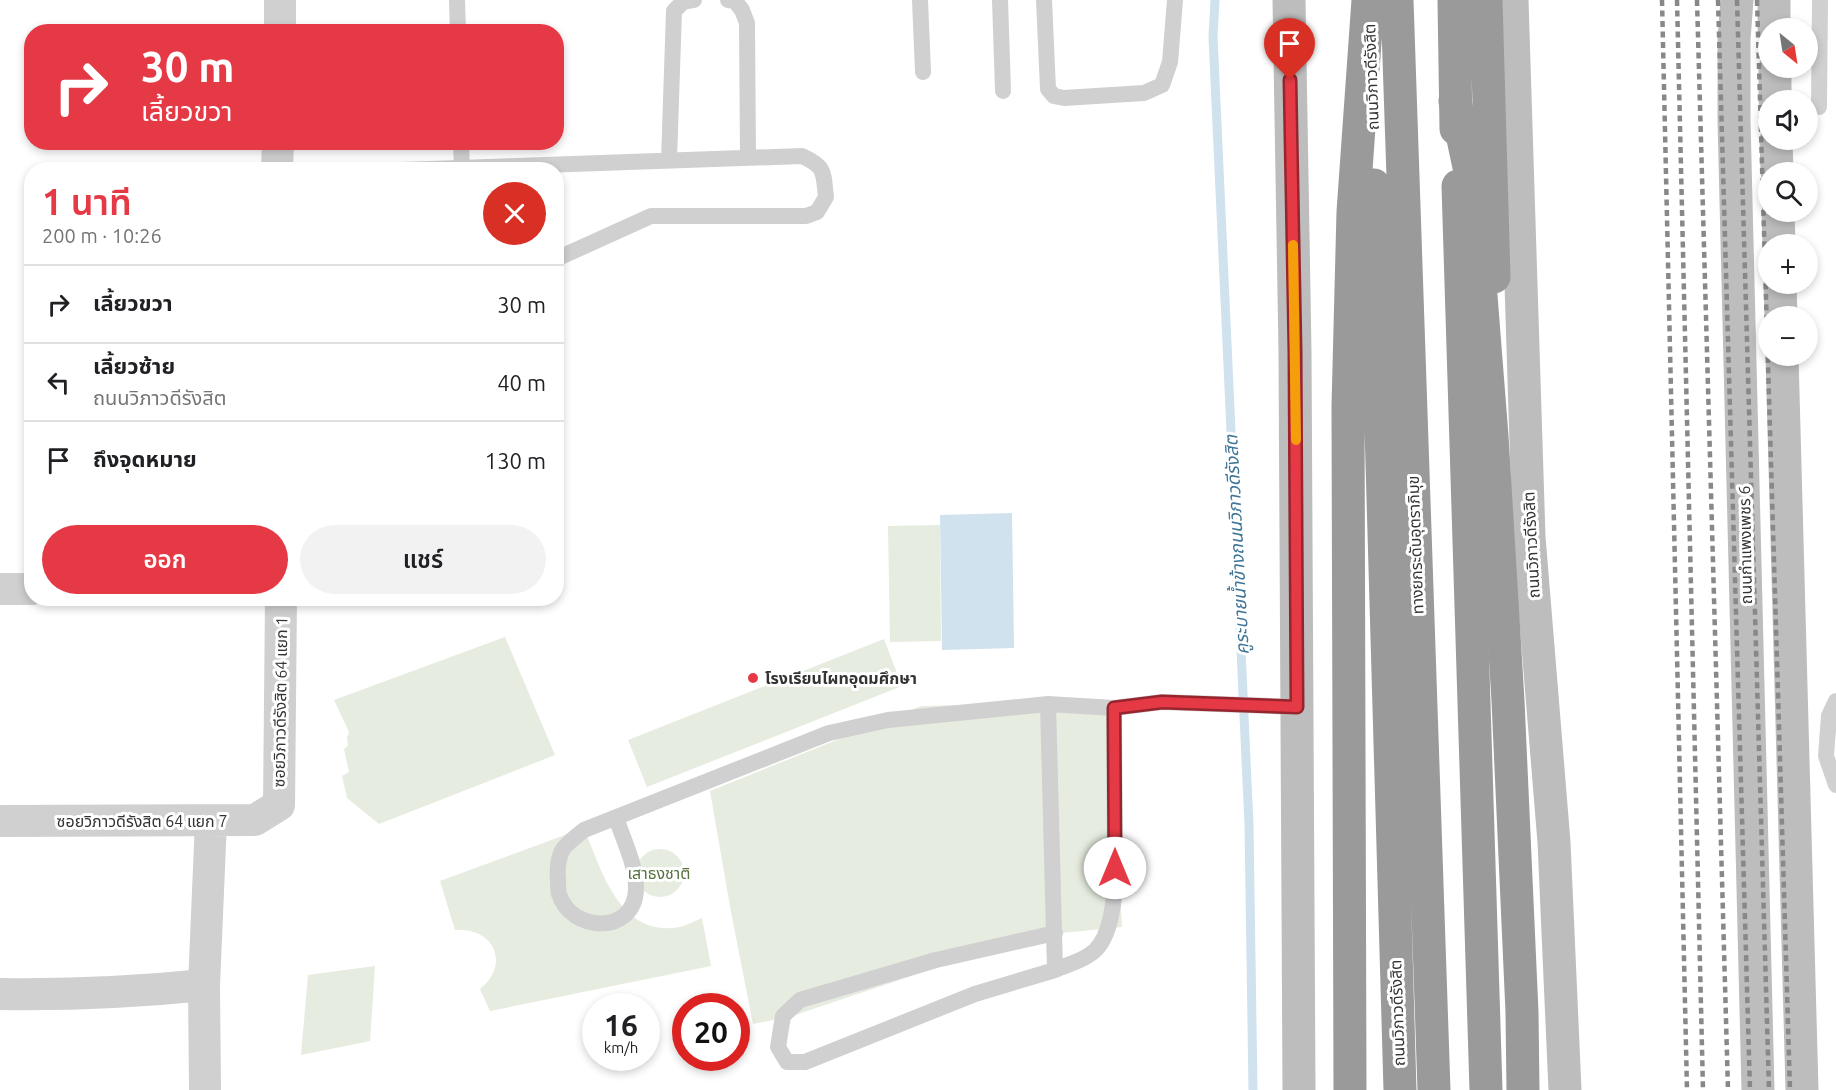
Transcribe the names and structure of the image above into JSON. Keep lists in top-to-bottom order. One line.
{"streets":{"highway":["ถนนวิภาวดีรังสิต","ทางยกระดับอุตราภิมุข"],"main road":["ถนนกำแพงเพชร 6"],"street":["ซอยวิภาวดีรังสิต 64 แยก 1","ซอยวิภาวดีรังสิต 64 แยก 7"]},"crossings":[["ซอยวิภาวดีรังสิต 64 แยก 1","ซอยวิภาวดีรังสิต 64 แยก 7"]],"water":["คูระบายน้ำข้างถนนวิภาวดีรังสิต"],"parks":["เสาธงชาติ"],"places":["โรงเรียนไผทอุดมศึกษา"],"north":"bottom right","page":{"map_buttons":["+","−"],"turn":["30 m","เลี้ยวขวา"],"heading":["1 นาที","200 m · 10:26"],"list":[{"name":"เลี้ยวขวา","value":"30 m"},{"name":"เลี้ยวซ้าย","note":"ถนนวิภาวดีรังสิต","value":"40 m"},{"name":"ถึงจุดหมาย","value":"130 m"}],"buttons":["ออก","แชร์"],"speed":"16 km/h","limit":"20"}}
